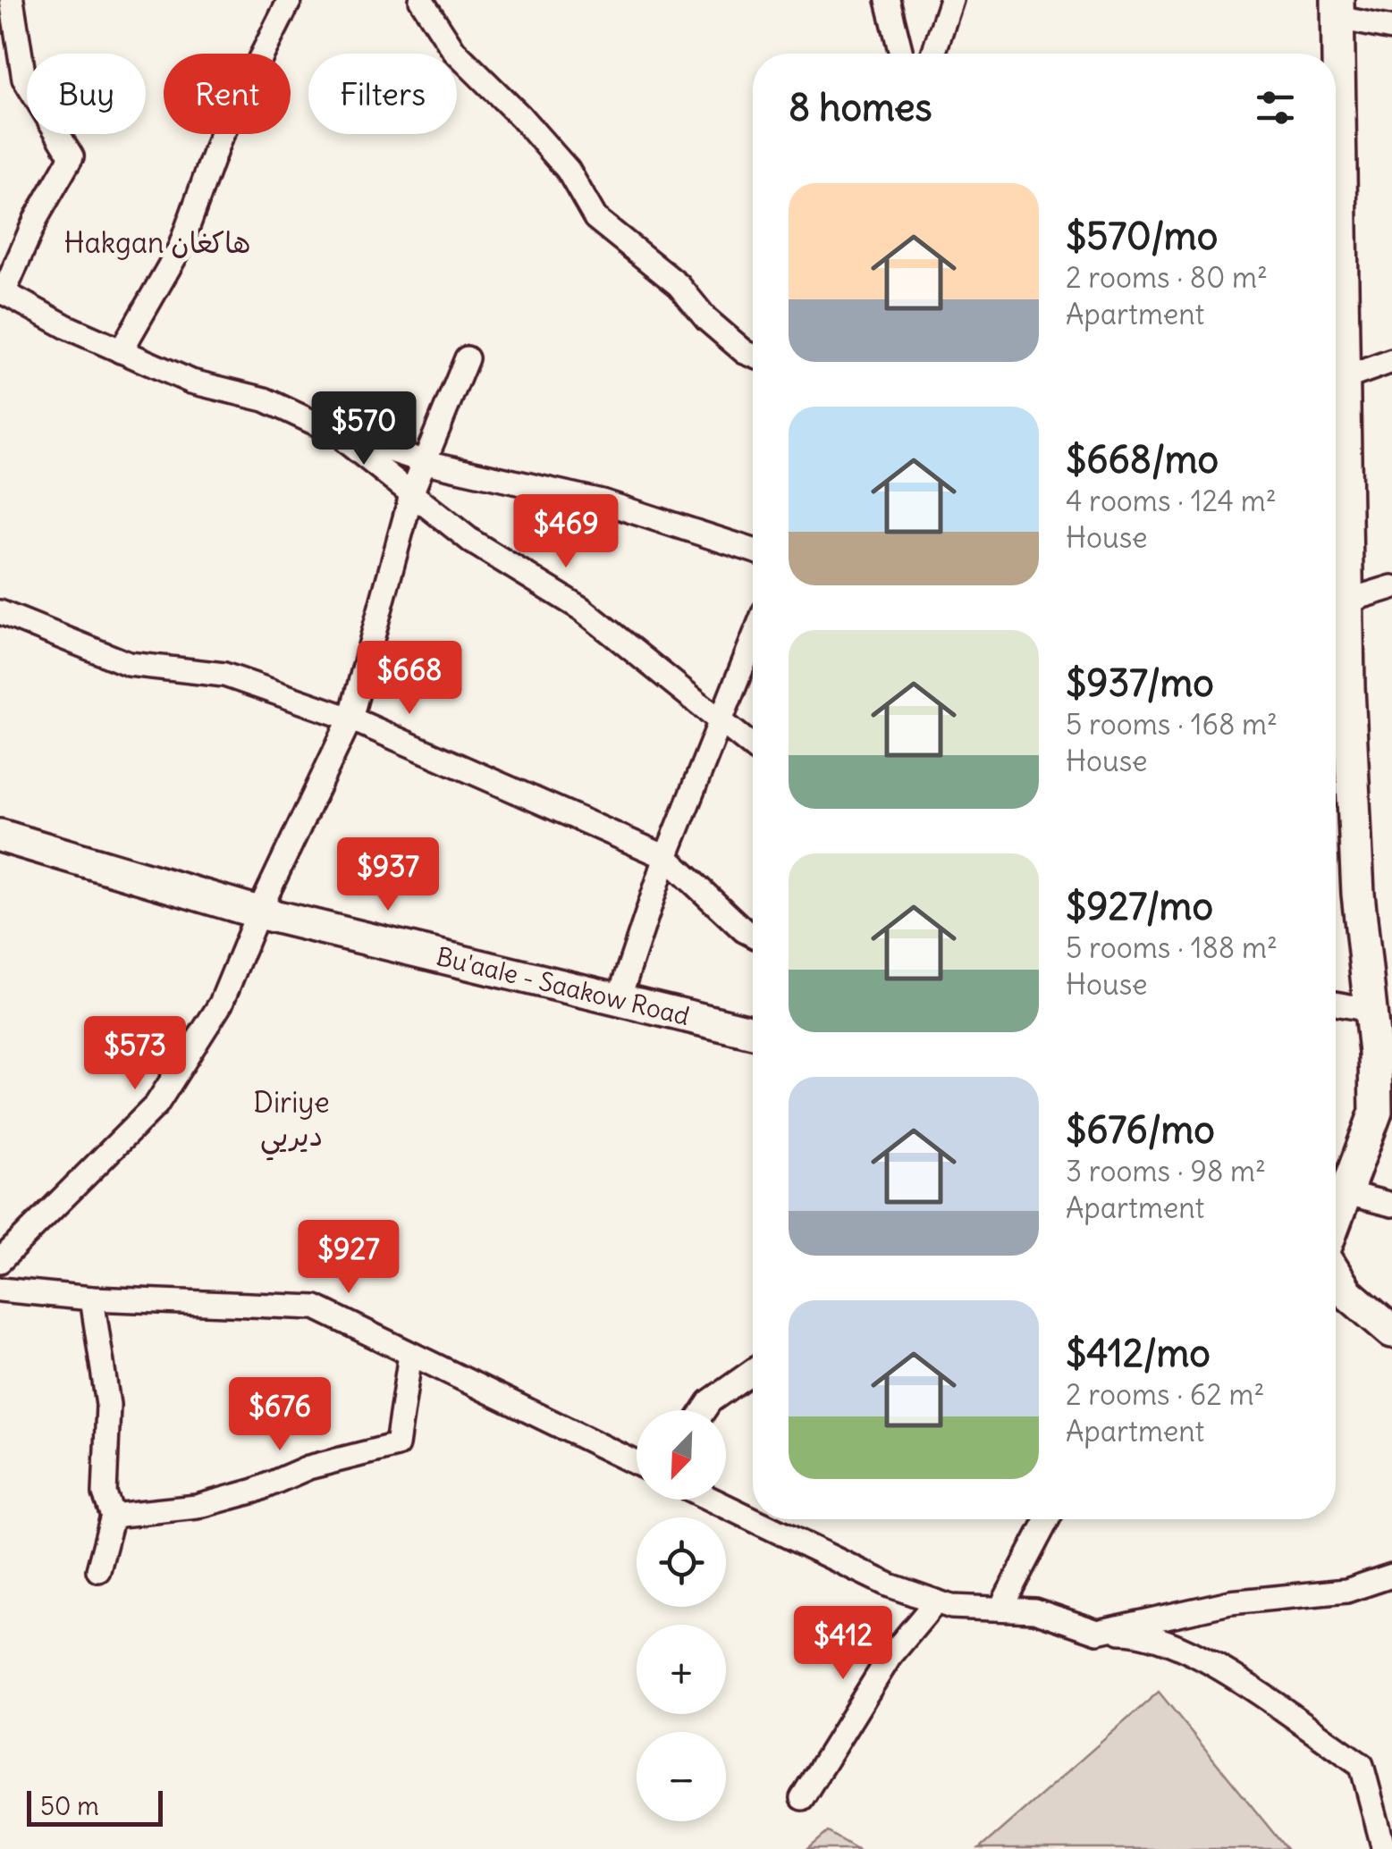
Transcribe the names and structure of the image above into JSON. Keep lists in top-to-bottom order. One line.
{"streets":{"main road":["Bu'aale - Saakow Road"]},"districts":["Hakgan هاكغان","Diriye ديريي"],"scale_bar":"50 m","north":"bottom left","page":{"chip":["Buy","Rent","Filters"],"heading":"8 homes","list":[{"name":"$570/mo","note":"2 rooms · 80 m² · Apartment"},{"name":"$668/mo","note":"4 rooms · 124 m² · House"},{"name":"$937/mo","note":"5 rooms · 168 m² · House"},{"name":"$927/mo","note":"5 rooms · 188 m² · House"},{"name":"$676/mo","note":"3 rooms · 98 m² · Apartment"},{"name":"$412/mo","note":"2 rooms · 62 m² · Apartment"}],"price":["$570","$469","$668","$937","$573","$927","$676","$412"],"map_buttons":["+","−"],"scale":"50 m"}}
